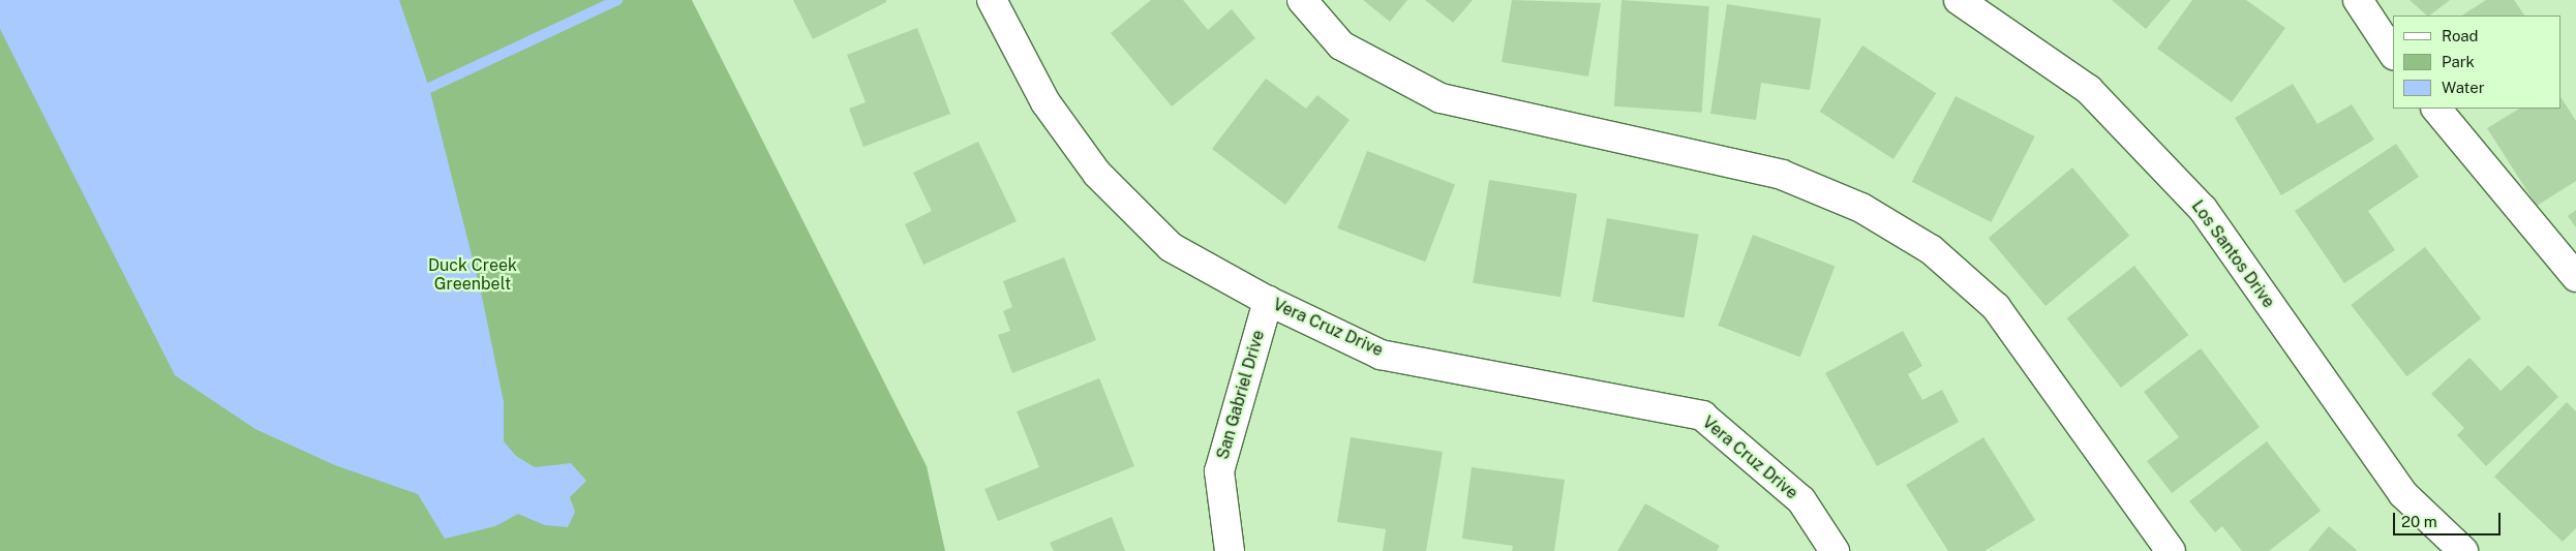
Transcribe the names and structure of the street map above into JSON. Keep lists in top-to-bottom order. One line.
{"streets":{"street":["Los Santos Drive","Vera Cruz Drive","San Gabriel Drive"]},"crossings":[["Vera Cruz Drive","San Gabriel Drive"]],"parks":["Duck Creek Greenbelt"],"legend":["Road","Park","Water"],"scale_bar":"20 m"}
